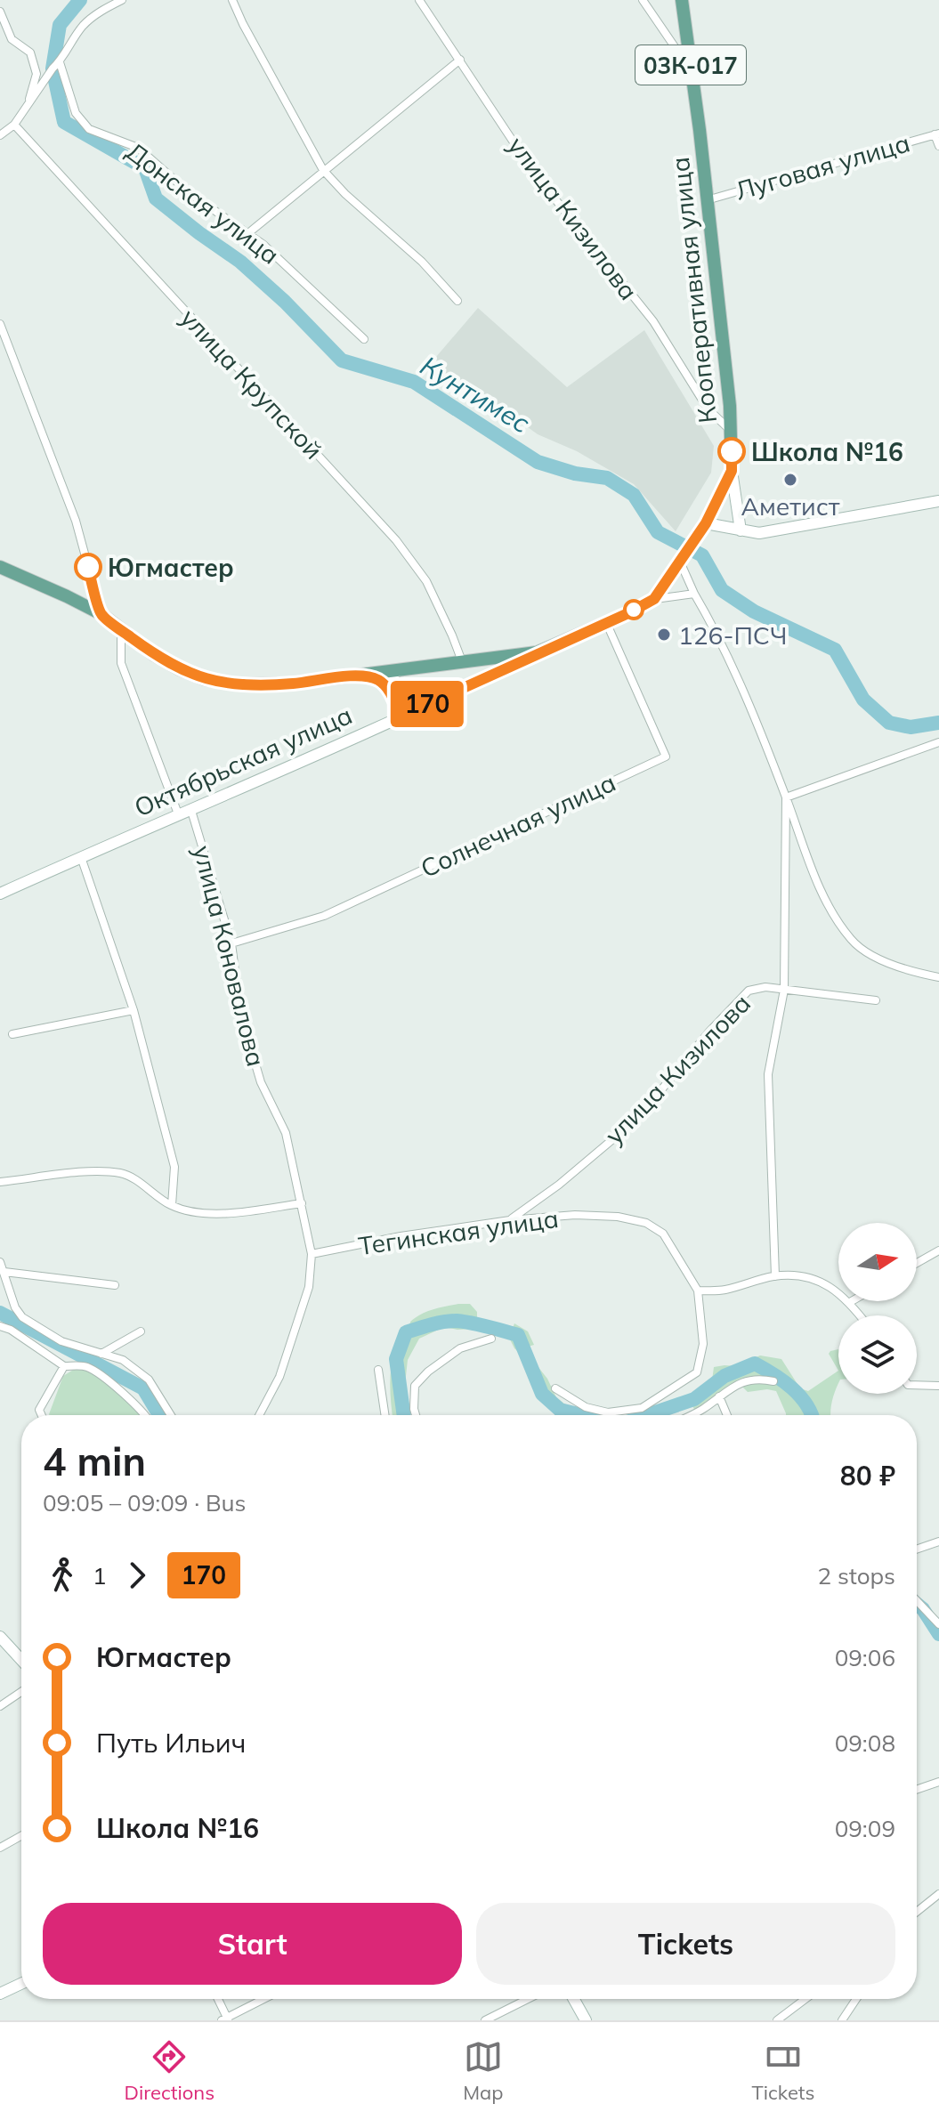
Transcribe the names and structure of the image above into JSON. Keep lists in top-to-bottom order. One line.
{"streets":{"main road":["03К-017","Кооперативная улица","Октябрьская улица"],"street":["Луговая улица","Донская улица","улица Кизилова","улица Крупской","Солнечная улица","улица Коновалова","Тегинская улица"]},"crossings":[["03К-017","Кооперативная улица"],["Луговая улица","Кооперативная улица"],["улица Кизилова","Кооперативная улица"],["улица Кизилова","Октябрьская улица"],["улица Кизилова","Тегинская улица"],["Кооперативная улица","Октябрьская улица"],["Октябрьская улица","Солнечная улица"],["Октябрьская улица","улица Коновалова"],["Солнечная улица","улица Коновалова"],["улица Коновалова","Тегинская улица"]],"water":["Кунтимес"],"places":["Школа №16","Аметист","Югмастер","126-ПСЧ"],"lines":["bus line 170"],"north":"right","page":{"on_map":"170","heading":["4 min","09:05 – 09:09 · Bus","80 ₽"],"legs":["1","170","2 stops"],"list":[{"name":"Югмастер","value":"09:06"},{"name":"Путь Ильич","value":"09:08"},{"name":"Школа №16","value":"09:09"}],"buttons":["Start","Tickets"],"tabs":["Directions","Map","Tickets"]}}
